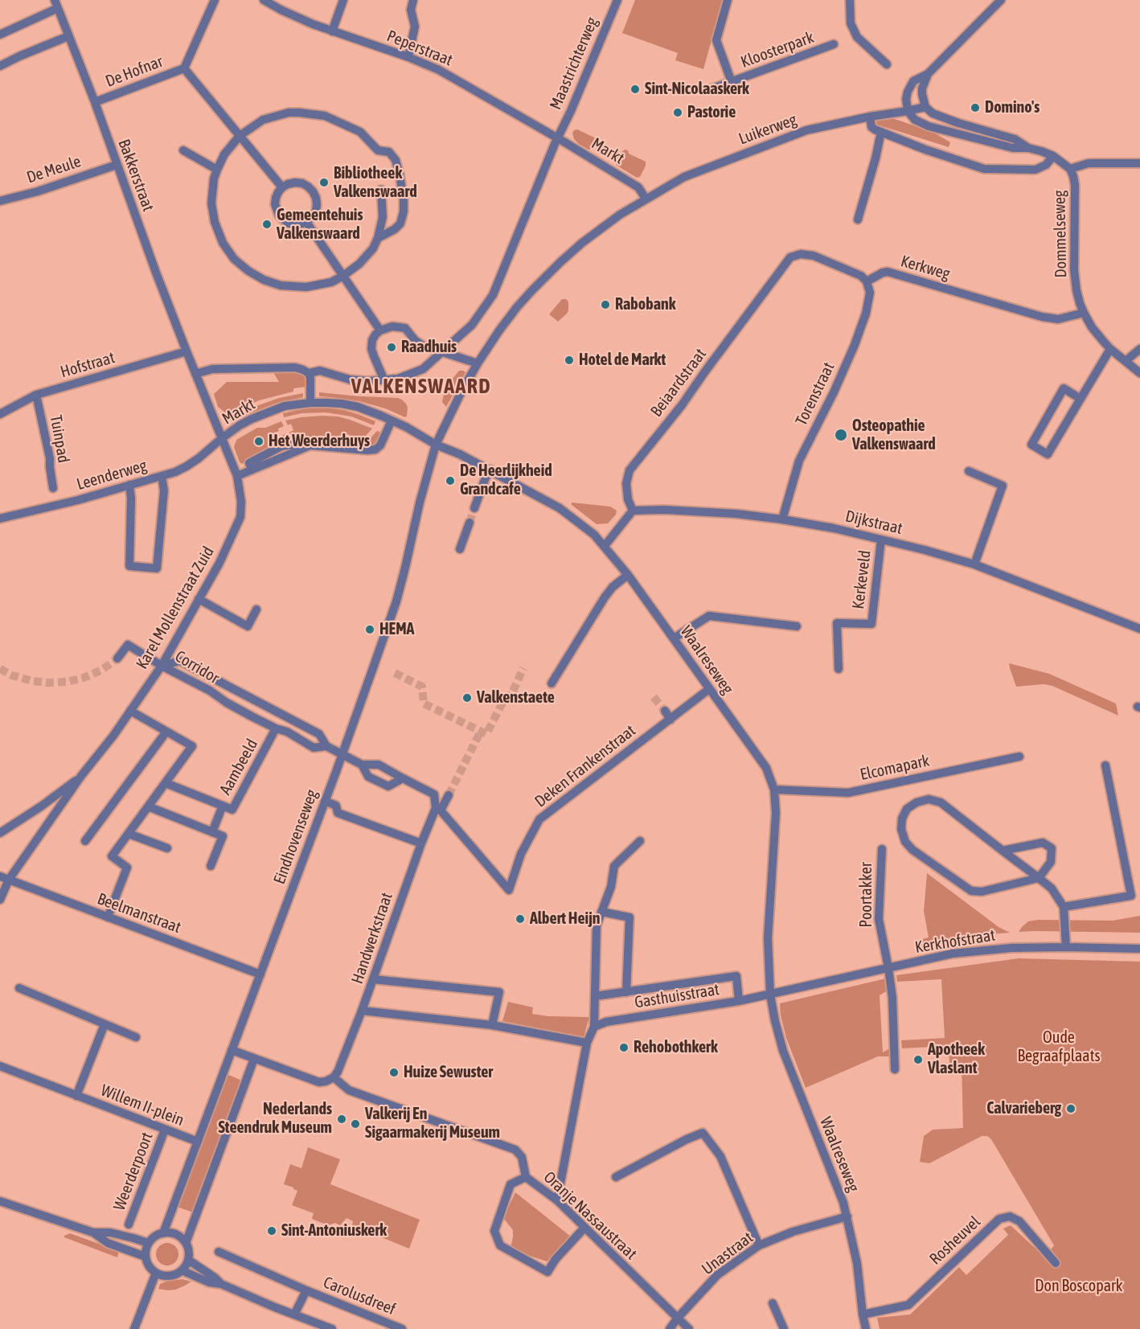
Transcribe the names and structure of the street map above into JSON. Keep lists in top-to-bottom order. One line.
{"streets":{"street":["Peperstraat","Kloosterpark","Maastrichterweg","De Hofnar","Luikerweg","Markt","De Meule","Bakkerstraat","Dommelseweg","Kerkweg","Hofstraat","Beiaardstraat","Torenstraat","Tuinpad","Leenderweg","Dijkstraat","Kerkeveld","Karel Mollenstraat Zuid","Waalreseweg","Corridor","Deken Frankenstraat","Aambeeld","Elcomapark","Eindhovenseweg","Poortakker","Beelmanstraat","Handwerkstraat","Kerkhofstraat","Gasthuisstraat","Willem II-plein","Weerderpoort","Oranje Nassaustraat","Rosheuvel","Unastraat","Carolusdreef"]},"crossings":[["Peperstraat","Maastrichterweg"],["Peperstraat","Markt"],["Maastrichterweg","Markt"],["De Hofnar","Bakkerstraat"],["Luikerweg","Markt"],["Luikerweg","Dommelseweg"],["Markt","Bakkerstraat"],["Markt","Hofstraat"],["Markt","Leenderweg"],["Markt","Karel Mollenstraat Zuid"],["Markt","Waalreseweg"],["Markt","Eindhovenseweg"],["De Meule","Bakkerstraat"],["Bakkerstraat","Hofstraat"],["Dommelseweg","Kerkweg"],["Kerkweg","Beiaardstraat"],["Kerkweg","Torenstraat"],["Hofstraat","Tuinpad"],["Beiaardstraat","Torenstraat"],["Beiaardstraat","Dijkstraat"],["Torenstraat","Dijkstraat"],["Leenderweg","Karel Mollenstraat Zuid"],["Dijkstraat","Kerkeveld"],["Karel Mollenstraat Zuid","Corridor"],["Karel Mollenstraat Zuid","Beelmanstraat"],["Waalreseweg","Deken Frankenstraat"],["Waalreseweg","Elcomapark"],["Waalreseweg","Eindhovenseweg"],["Waalreseweg","Kerkhofstraat"],["Waalreseweg","Gasthuisstraat"],["Waalreseweg","Rosheuvel"],["Waalreseweg","Unastraat"],["Corridor","Deken Frankenstraat"],["Corridor","Aambeeld"],["Corridor","Eindhovenseweg"],["Corridor","Handwerkstraat"],["Eindhovenseweg","Beelmanstraat"],["Eindhovenseweg","Willem II-plein"],["Poortakker","Kerkhofstraat"],["Handwerkstraat","Oranje Nassaustraat"],["Kerkhofstraat","Gasthuisstraat"],["Willem II-plein","Weerderpoort"],["Oranje Nassaustraat","Unastraat"]],"districts":["VALKENSWAARD"],"parks":["Oude Begraafplaats","Don Boscopark"],"places":["Sint-Nicolaaskerk","Domino's","Pastorie","Bibliotheek Valkenswaard","Gemeentehuis Valkenswaard","Rabobank","Raadhuis","Hotel de Markt","Osteopathie Valkenswaard","Het Weerderhuys","De Heerlijkheid Grandcafe","HEMA","Valkenstaete","Albert Heijn","Rehobothkerk","Apotheek Vlaslant","Huize Sewuster","Calvarieberg","Nederlands Steendruk Museum","Valkerij En Sigaarmakerij Museum","Sint-Antoniuskerk"]}
